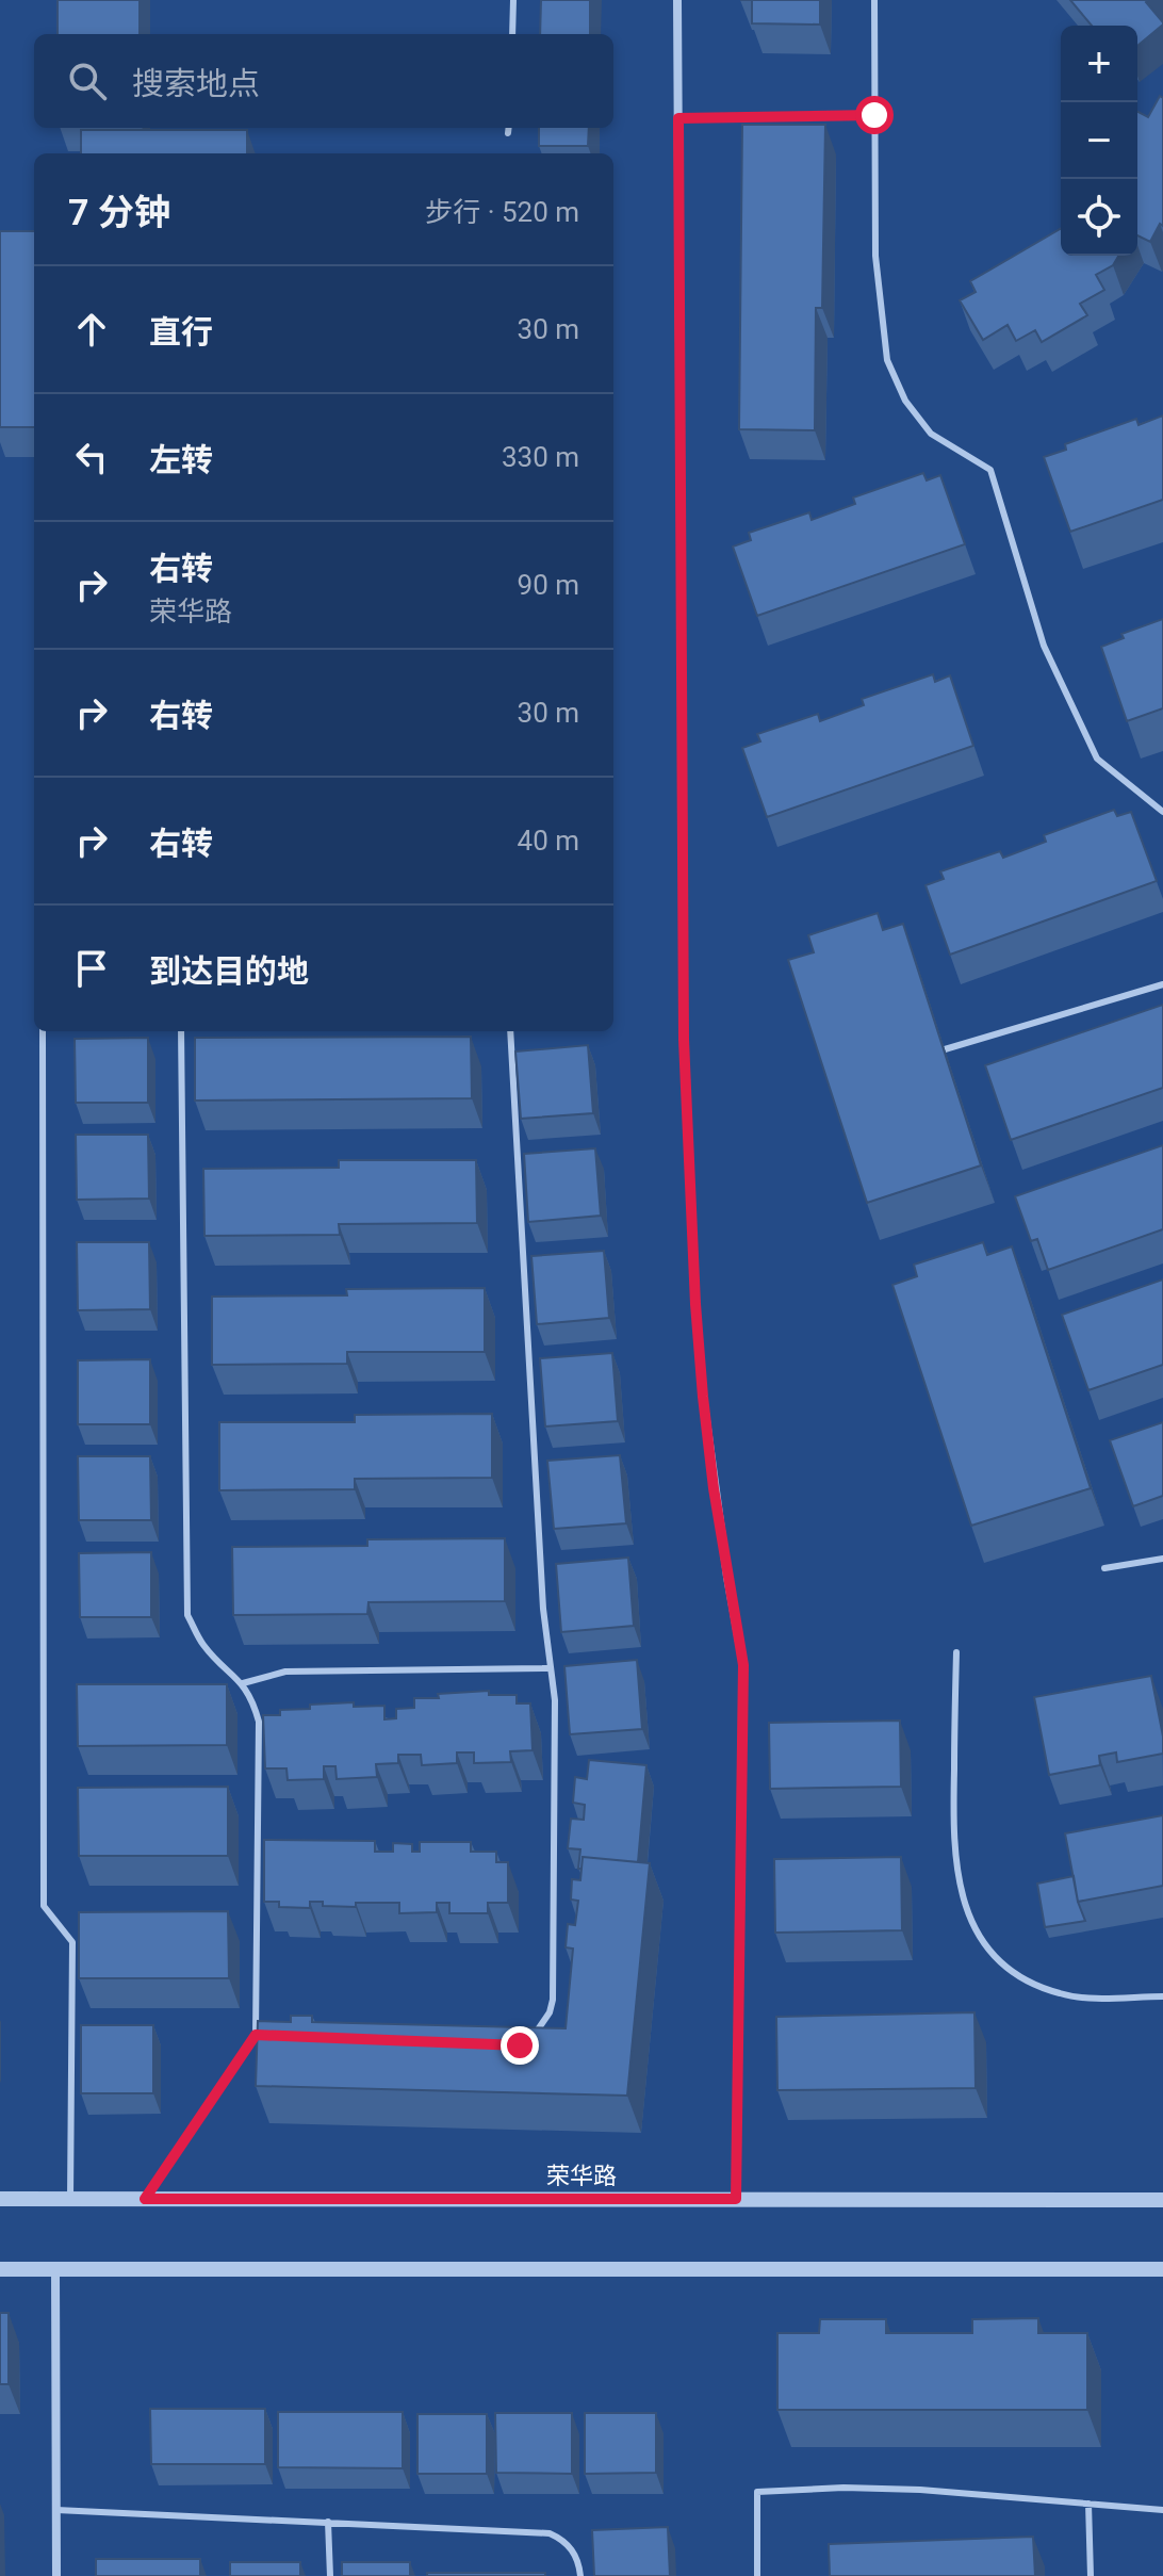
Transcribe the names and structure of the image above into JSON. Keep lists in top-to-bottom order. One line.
{"streets":{"street":["荣华路"]},"page":{"map_buttons":["+","−"],"search":"搜索地点","heading":["7 分钟","步行 · 520 m"],"list":[["直行","30 m"],["左转","330 m"],["右转","荣华路","90 m"],["右转","30 m"],["右转","40 m"],"到达目的地"]}}
